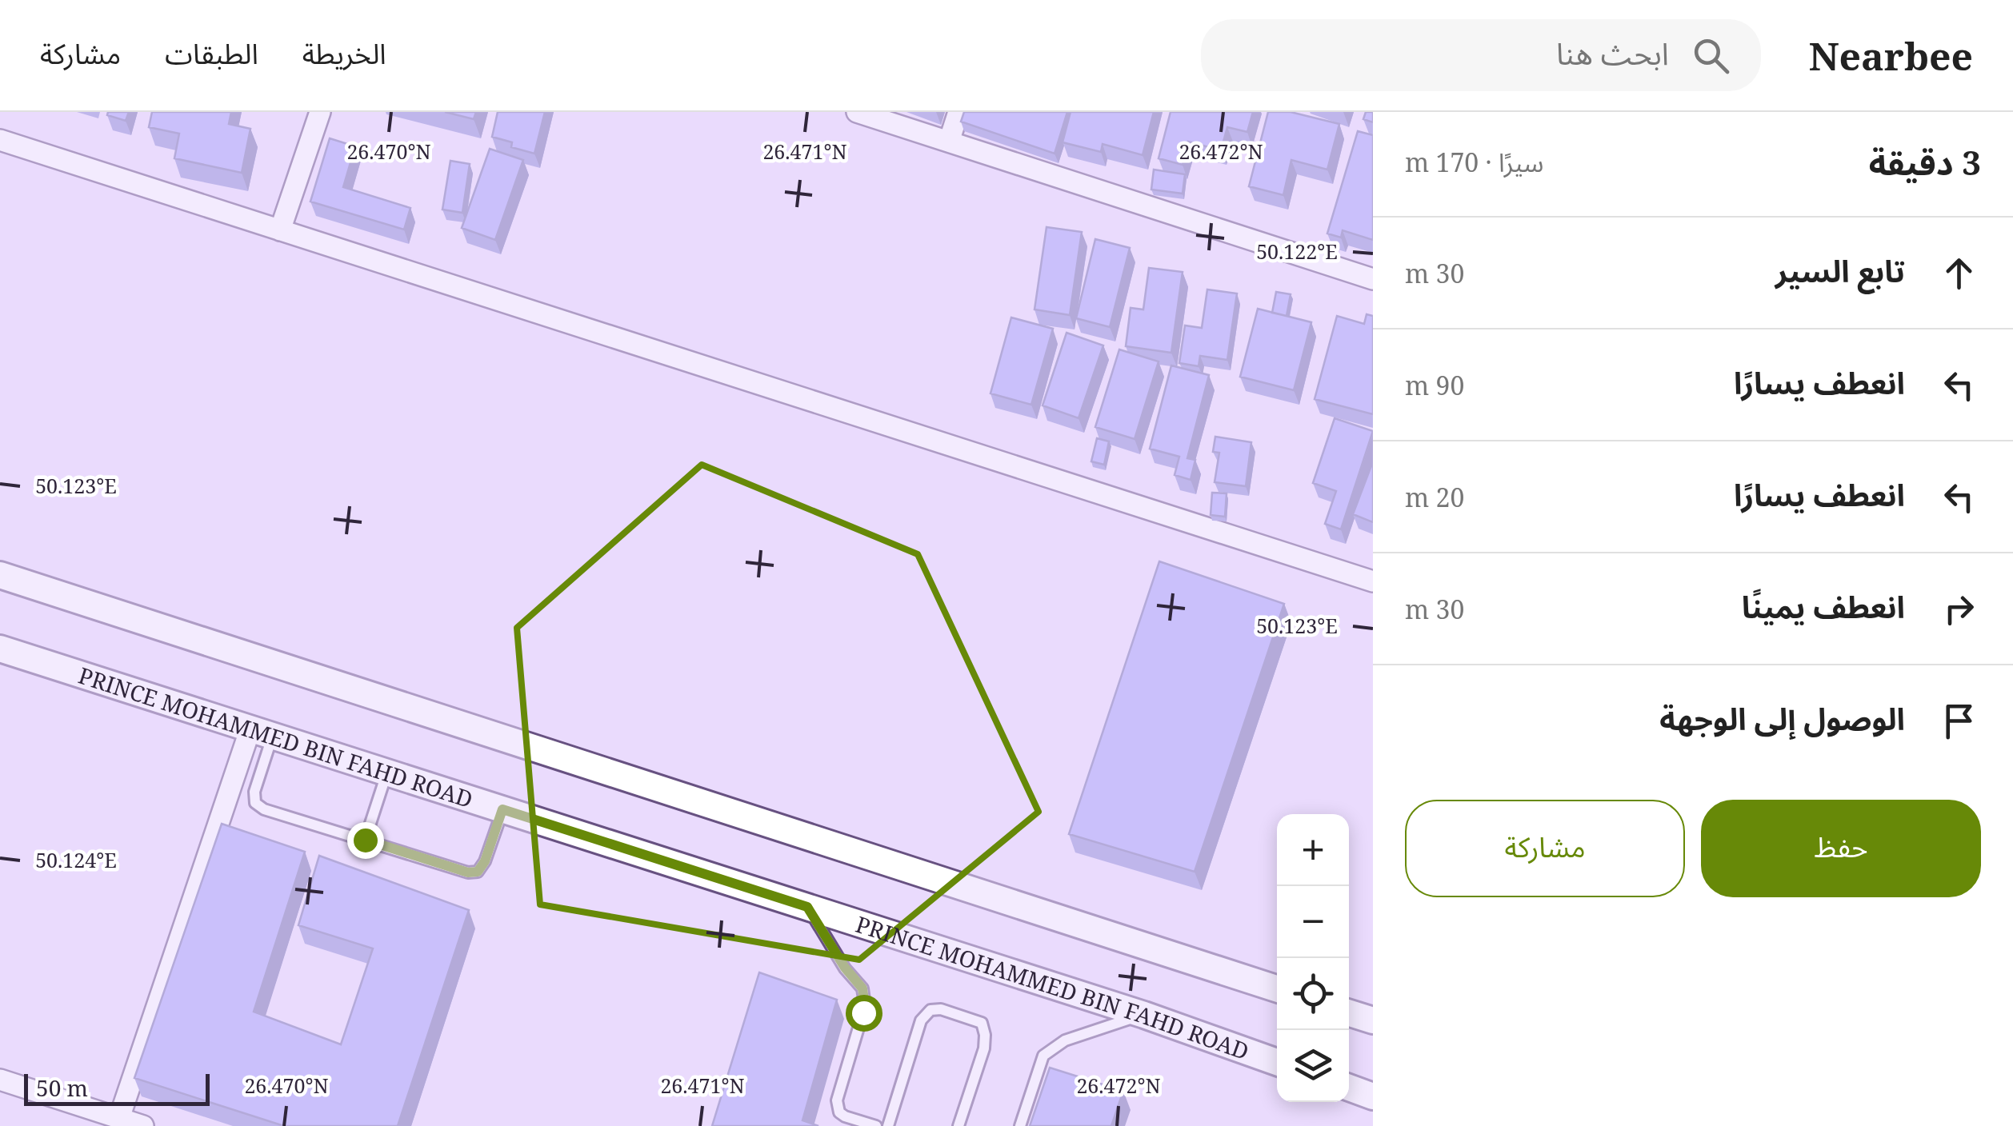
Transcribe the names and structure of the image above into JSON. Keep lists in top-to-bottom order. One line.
{"streets":{"street":["PRINCE MOHAMMED BIN FAHD ROAD"]},"scale_bar":"50 m","page":{"header":"Nearbee","search":"ابحث هنا","nav":["الخريطة","الطبقات","مشاركة"],"heading":["3 دقيقة","سيرًا · 170 m"],"list":[["تابع السير","30 m"],["انعطف يسارًا","90 m"],["انعطف يسارًا","20 m"],["انعطف يمينًا","30 m"],"الوصول إلى الوجهة"],"buttons":["حفظ","مشاركة"],"map_buttons":["+","−"],"scale":"50 m"},"coordinates":["26.470°N","26.471°N","26.472°N","50.122°E","50.123°E","50.124°E"]}
